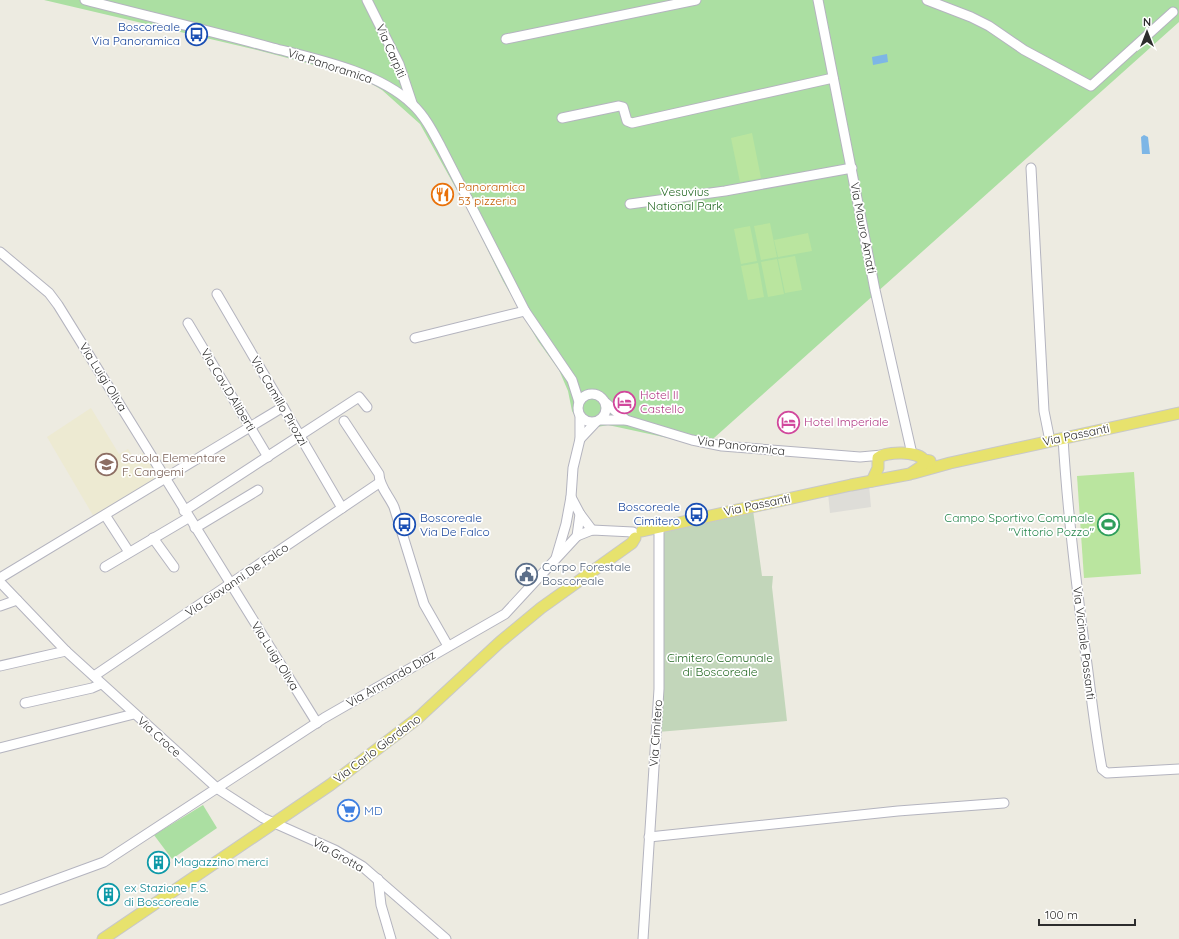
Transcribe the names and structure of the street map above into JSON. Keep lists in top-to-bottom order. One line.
{"streets":{"main road":["Via Passanti","Via Carlo Giordano"],"street":["Via Carpiti","Via Panoramica","Via Mauro Amati","Via Luigi Oliva","Via Cav.D.Aliberti","Via Camillo Pirozzi","Via Giovanni De Falco","Via Vicinale Passanti","Via Armando Diaz","Via Cimitero","Via Croce","Via Grotta"]},"crossings":[["Via Carpiti","Via Panoramica"],["Via Panoramica","Via Passanti"],["Via Panoramica","Via Armando Diaz"],["Via Mauro Amati","Via Passanti"],["Via Luigi Oliva","Via Giovanni De Falco"],["Via Luigi Oliva","Via Armando Diaz"],["Via Camillo Pirozzi","Via Giovanni De Falco"],["Via Passanti","Via Vicinale Passanti"],["Via Passanti","Via Armando Diaz"],["Via Passanti","Via Cimitero"],["Via Passanti","Via Carlo Giordano"],["Via Giovanni De Falco","Via Croce"],["Via Armando Diaz","Via Croce"],["Via Armando Diaz","Via Grotta"],["Via Croce","Via Grotta"],["Via Carlo Giordano","Via Grotta"]],"parks":["Vesuvius National Park","Cimitero Comunale di Boscoreale"],"places":{"bus stop":["Boscoreale Via Panoramica","Boscoreale Cimitero","Boscoreale Via De Falco"],"restaurant":["Panoramica 53 pizzeria"],"hotel":["Hotel Il Castello","Hotel Imperiale"],"school or university":["Scuola Elementare F. Cangemi"],"sports":["Campo Sportivo Comunale \"Vittorio Pozzo\""],"public building":["Corpo Forestale Boscoreale"],"supermarket":["MD"],"building":["Magazzino merci","ex Stazione F.S. di Boscoreale"]},"scale_bar":"100 m","north":"top"}
